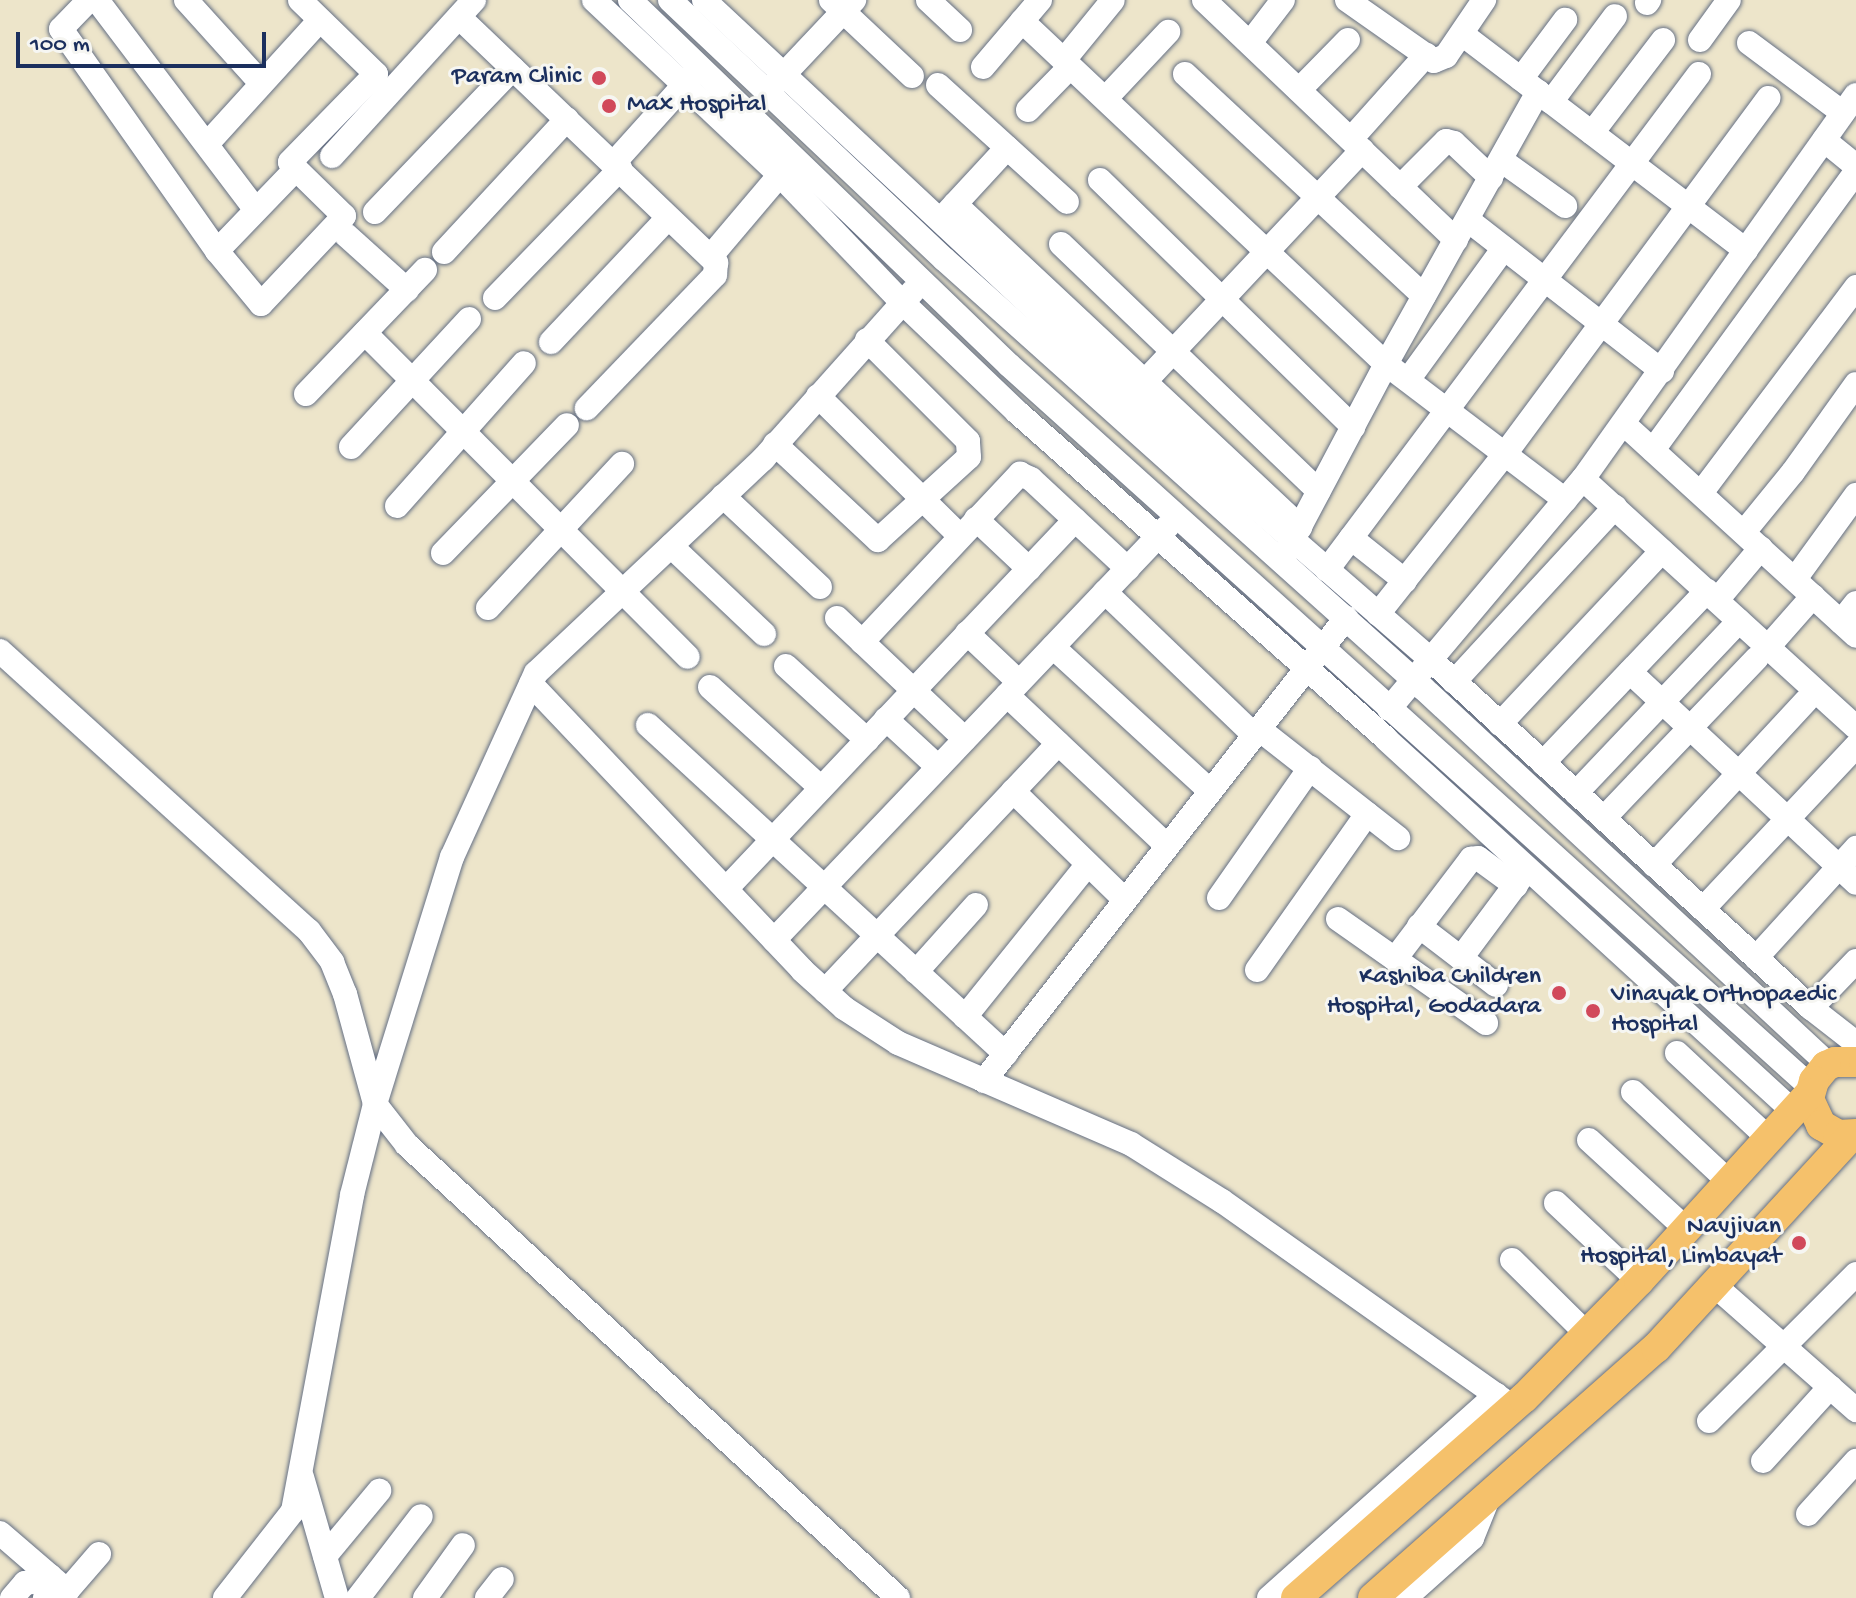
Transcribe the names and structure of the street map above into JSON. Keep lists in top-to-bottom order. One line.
{"places":["Param Clinic","Max Hospital","Kashiba Children Hospital, Godadara","Vinayak Orthopaedic Hospital","Navjivan Hospital, Limbayat"],"scale_bar":"100 m"}
